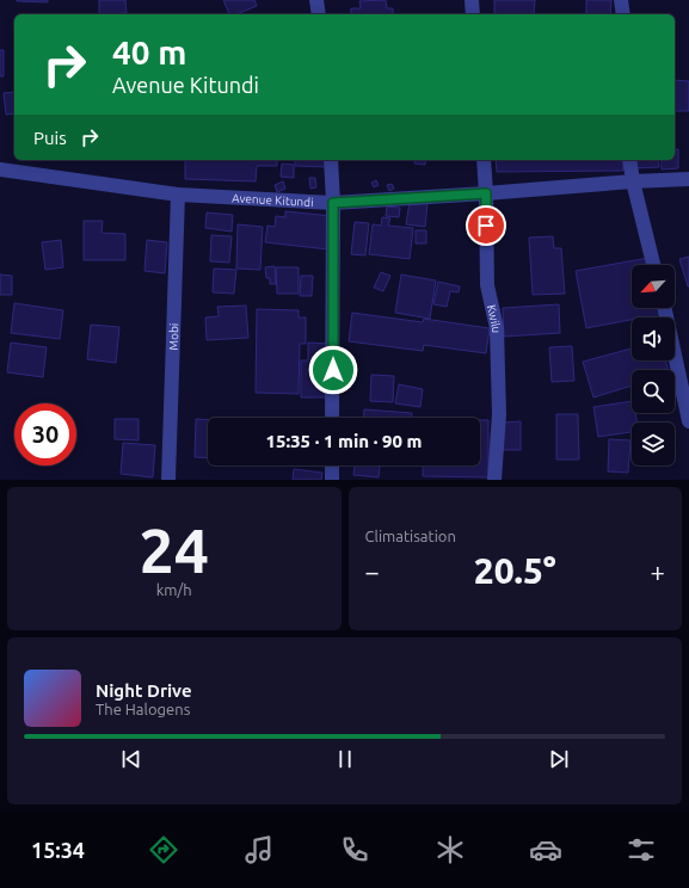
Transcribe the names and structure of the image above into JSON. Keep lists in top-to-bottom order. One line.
{"streets":{"street":["Avenue Kitundi","Kwilu","Mobi"]},"crossings":[["Avenue Kitundi","Kwilu"],["Avenue Kitundi","Mobi"]],"north":"bottom left","page":{"turn":["40 m","Avenue Kitundi"],"then":"Puis","limit":"30","trip":"15:35 · 1 min · 90 m","tile":[["24","km/h"],"Climatisation"],"heat":["−","20.5°","+"],"song":["Night Drive","The Halogens"],"tabs":"15:34"}}
